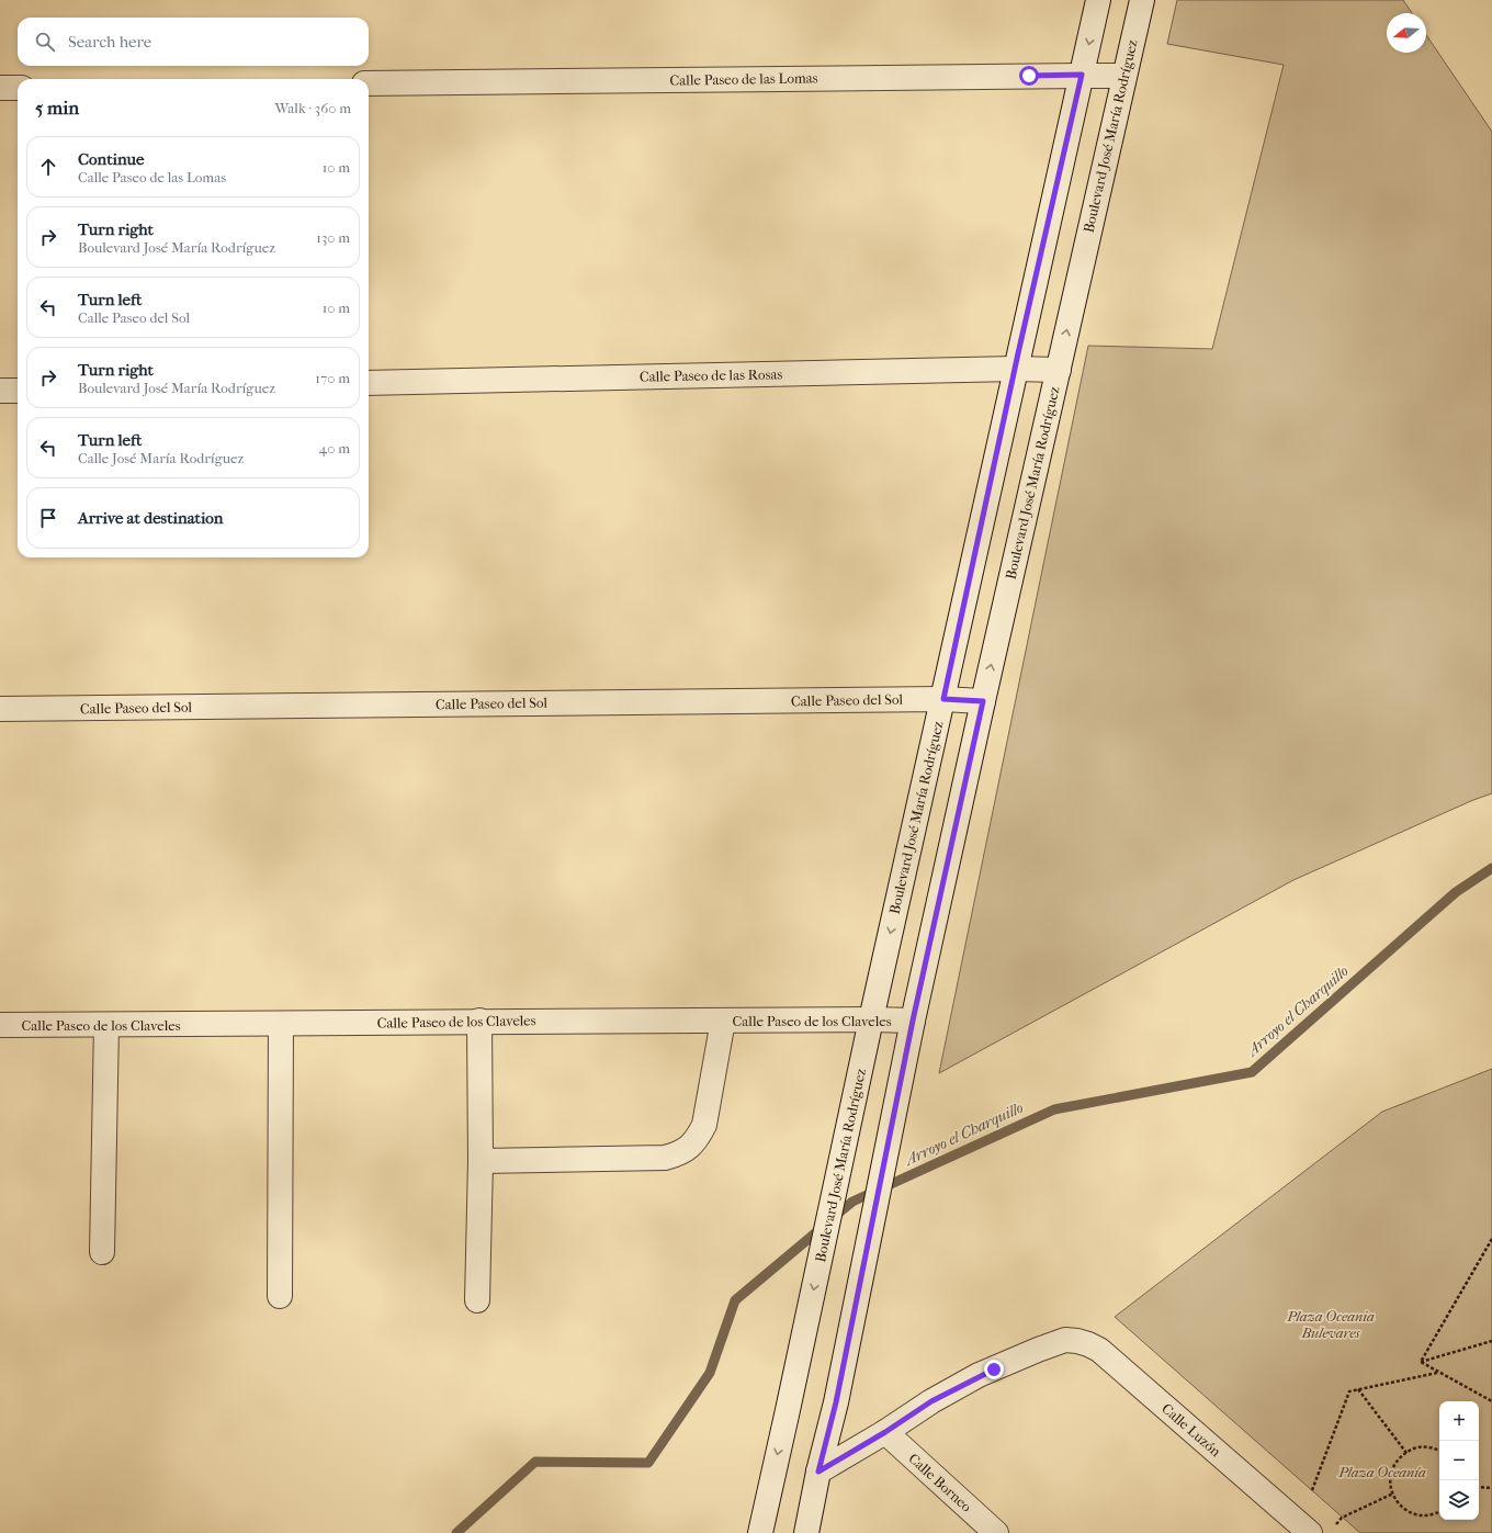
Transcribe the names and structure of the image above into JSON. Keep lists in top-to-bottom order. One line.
{"streets":{"street":["Calle Paseo de las Lomas","Boulevard José María Rodríguez","Calle Paseo de las Rosas","Calle Paseo del Sol","Calle Paseo de los Claveles","Calle Luzón","Calle Borneo"]},"crossings":[["Calle Paseo de las Lomas","Boulevard José María Rodríguez"],["Boulevard José María Rodríguez","Calle Paseo de las Rosas"],["Boulevard José María Rodríguez","Calle Paseo del Sol"],["Boulevard José María Rodríguez","Calle Paseo de los Claveles"],["Calle Luzón","Calle Borneo"]],"water":["Arroyo el Charquillo"],"parks":["Plaza Oceania Bulevares","Plaza Oceanía"],"north":"left","page":{"search":"Search here","heading":["5 min","Walk · 360 m"],"list":[["Continue","Calle Paseo de las Lomas","10 m"],["Turn right","Boulevard José María Rodríguez","130 m"],["Turn left","Calle Paseo del Sol","10 m"],["Turn right","Boulevard José María Rodríguez","170 m"],["Turn left","Calle José María Rodríguez","40 m"],"Arrive at destination"],"map_buttons":["+","−"]}}
